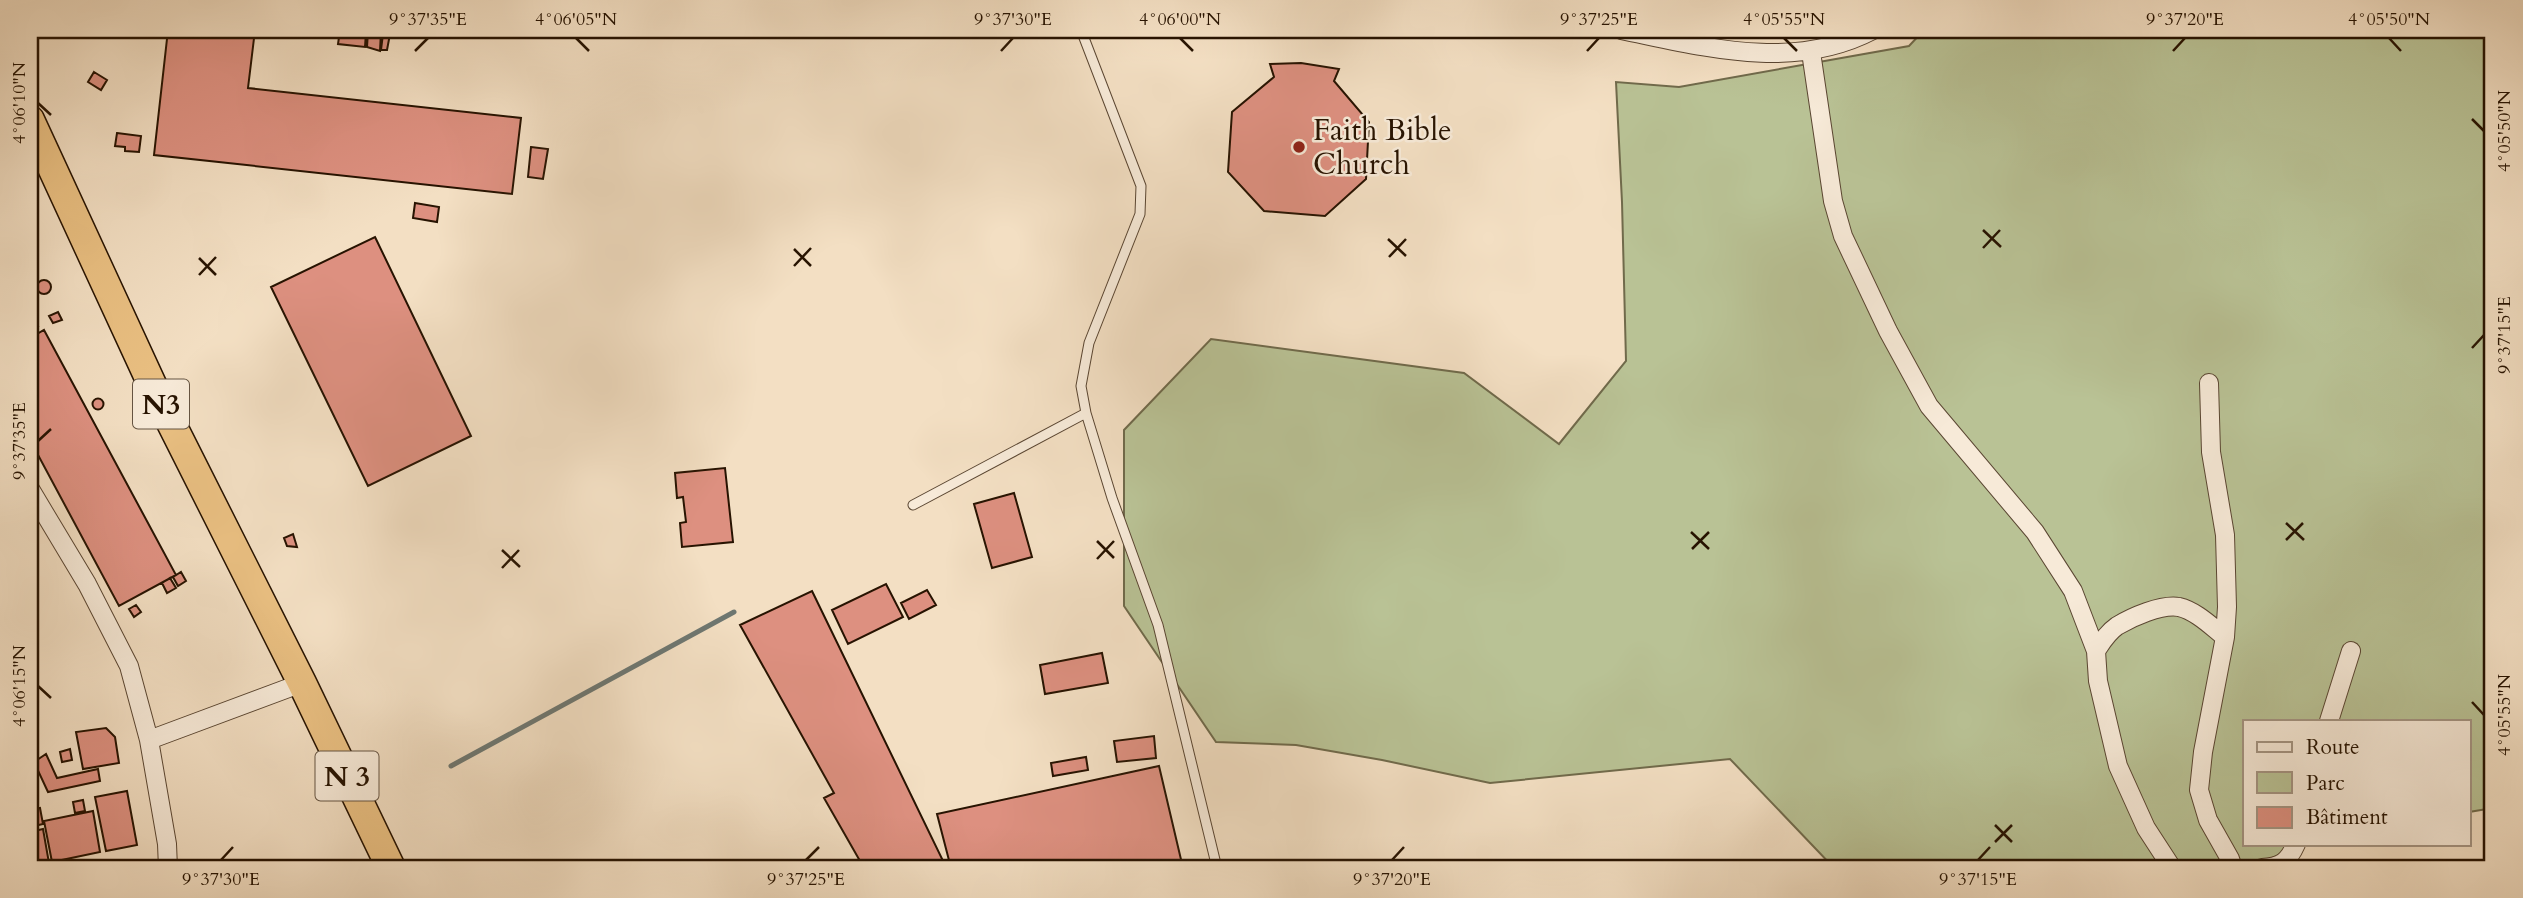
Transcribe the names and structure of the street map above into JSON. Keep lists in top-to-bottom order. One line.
{"streets":{"highway":["N3","N 3"]},"crossings":[["N3","N 3"]],"places":["Faith Bible Church"],"legend":["Route","Parc","Bâtiment"],"coordinates":["9°37'35\"E","4°06'05\"N","9°37'30\"E","4°06'00\"N","9°37'25\"E","4°05'55\"N","9°37'20\"E","4°05'50\"N","4°06'10\"N","9°37'15\"E","4°06'15\"N"]}
